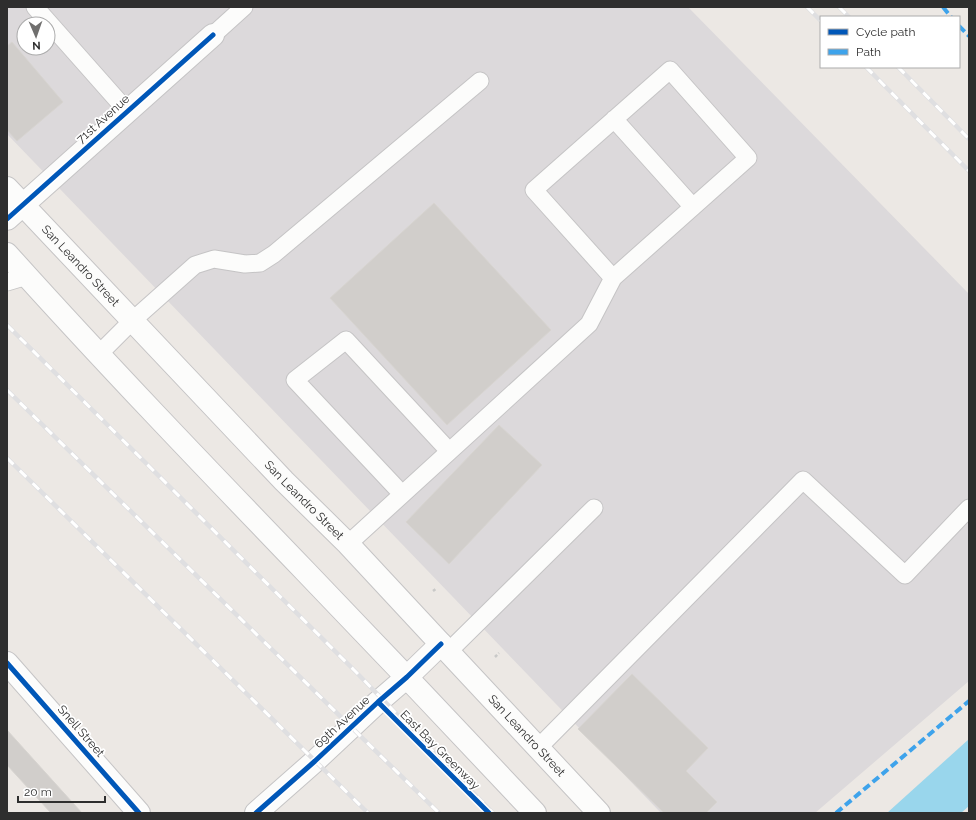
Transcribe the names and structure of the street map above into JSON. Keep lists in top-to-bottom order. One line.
{"streets":{"main road":["71st Avenue","San Leandro Street","69th Avenue","Snell Street"],"cycle path":["East Bay Greenway"]},"crossings":[["71st Avenue","San Leandro Street"],["San Leandro Street","69th Avenue"]],"legend":["Cycle path","Path"],"scale_bar":"20 m","north":"bottom"}
